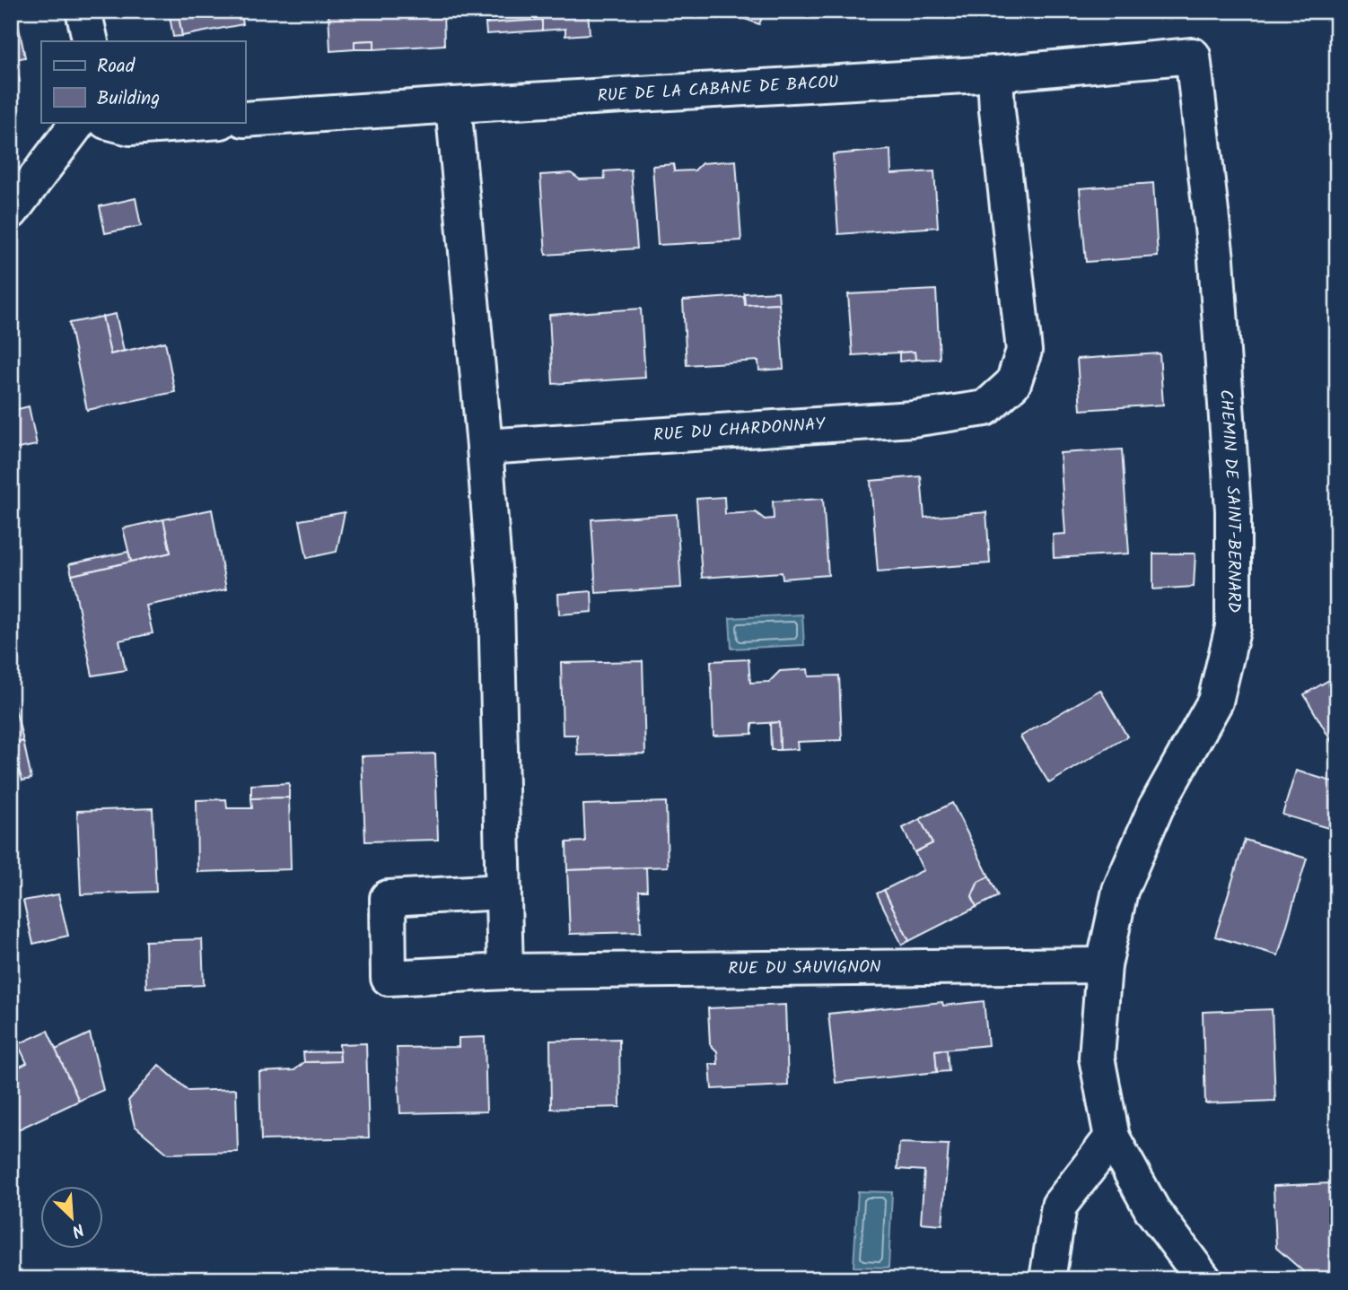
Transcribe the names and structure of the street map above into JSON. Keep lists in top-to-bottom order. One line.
{"streets":{"street":["RUE DE LA CABANE DE BACOU","RUE DU CHARDONNAY","CHEMIN DE SAINT-BERNARD","RUE DU SAUVIGNON"]},"crossings":[["RUE DE LA CABANE DE BACOU","RUE DU CHARDONNAY"],["RUE DE LA CABANE DE BACOU","CHEMIN DE SAINT-BERNARD"],["CHEMIN DE SAINT-BERNARD","RUE DU SAUVIGNON"]],"legend":["Road","Building"],"north":"bottom right"}
